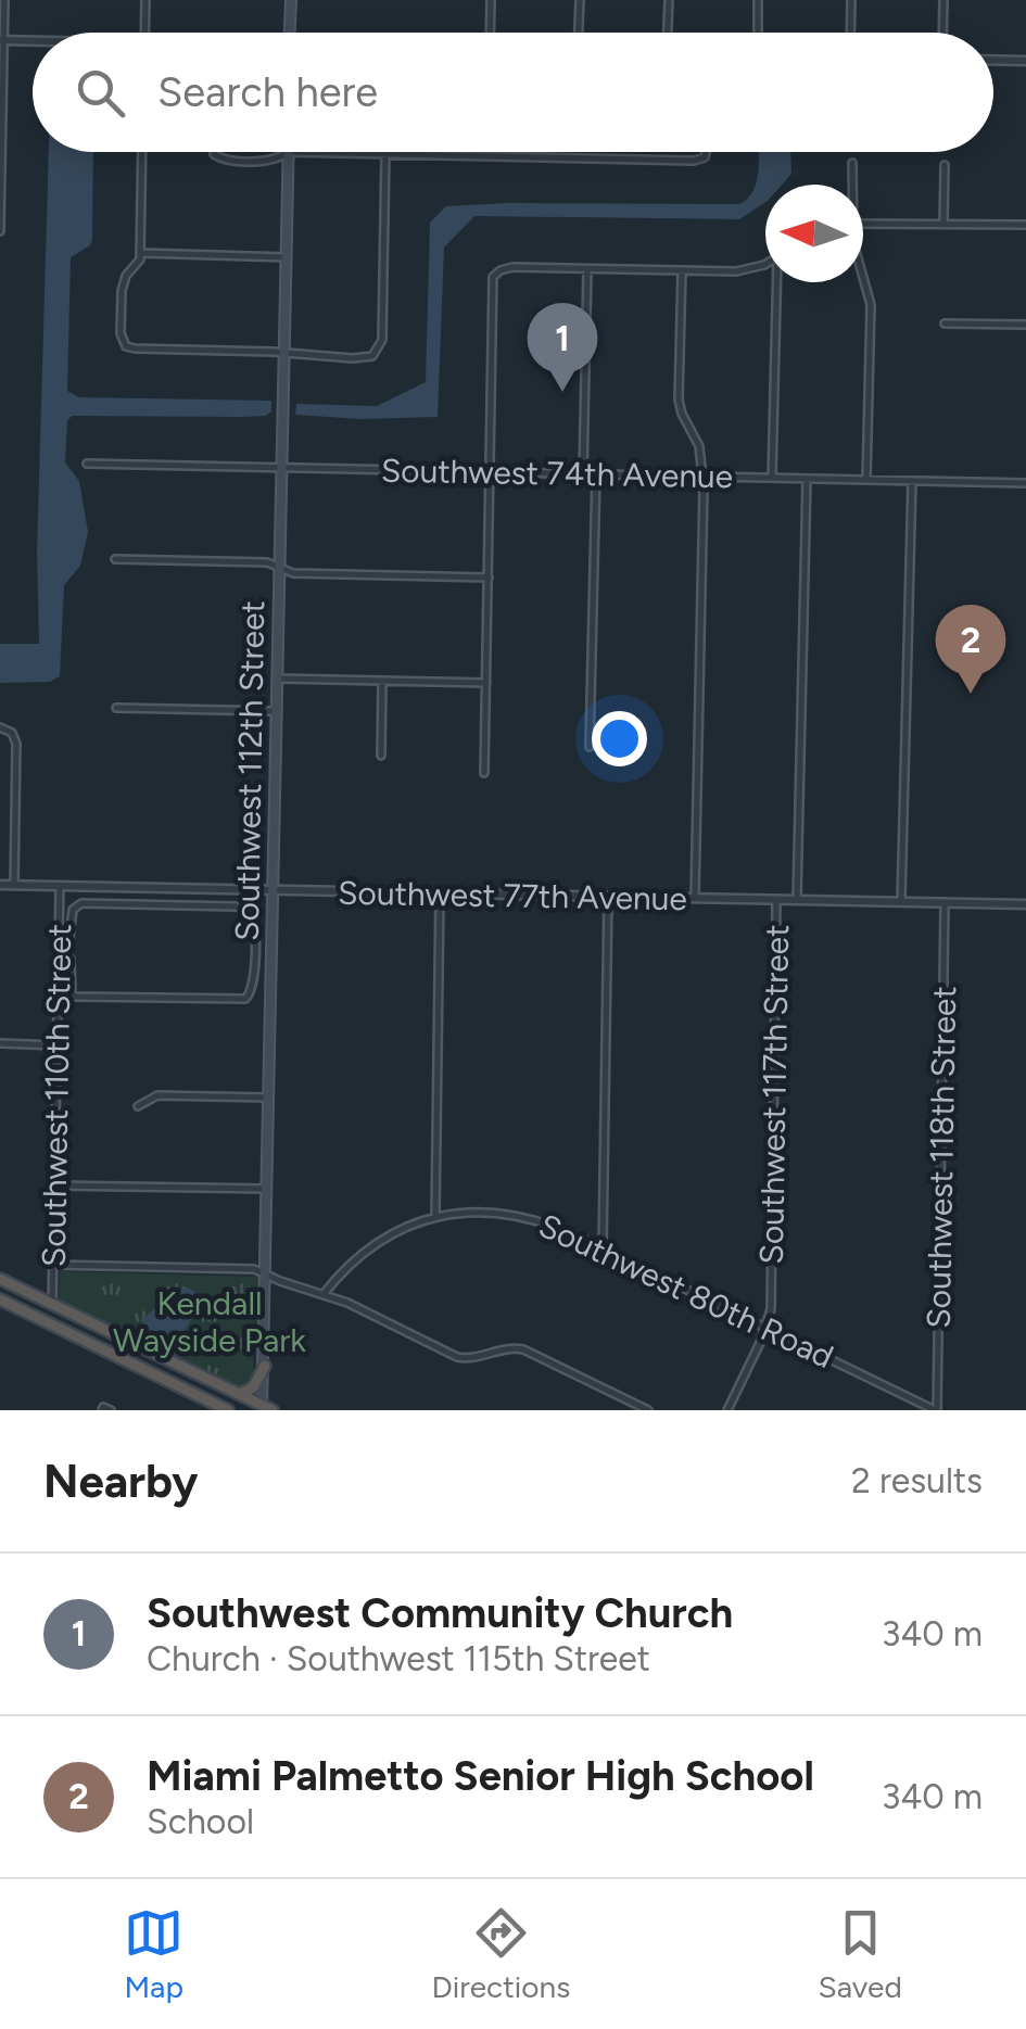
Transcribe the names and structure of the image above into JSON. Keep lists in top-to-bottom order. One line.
{"streets":{"main road":["Southwest 112th Street"],"street":["Southwest 74th Avenue","Southwest 77th Avenue","Southwest 117th Street","Southwest 110th Street","Southwest 118th Street","Southwest 80th Road"]},"crossings":[["Southwest 74th Avenue","Southwest 112th Street"],["Southwest 74th Avenue","Southwest 117th Street"],["Southwest 112th Street","Southwest 77th Avenue"],["Southwest 77th Avenue","Southwest 117th Street"],["Southwest 77th Avenue","Southwest 110th Street"],["Southwest 77th Avenue","Southwest 118th Street"],["Southwest 117th Street","Southwest 80th Road"],["Southwest 118th Street","Southwest 80th Road"]],"parks":["Kendall Wayside Park"],"north":"left","page":{"search":"Search here","pins":["1","2"],"heading":["Nearby","2 results"],"list":[{"mark":"1","name":"Southwest Community Church","note":"Church · Southwest 115th Street","value":"340 m"},{"mark":"2","name":"Miami Palmetto Senior High School","note":"School","value":"340 m"}],"nav":["Map","Directions","Saved"]}}
